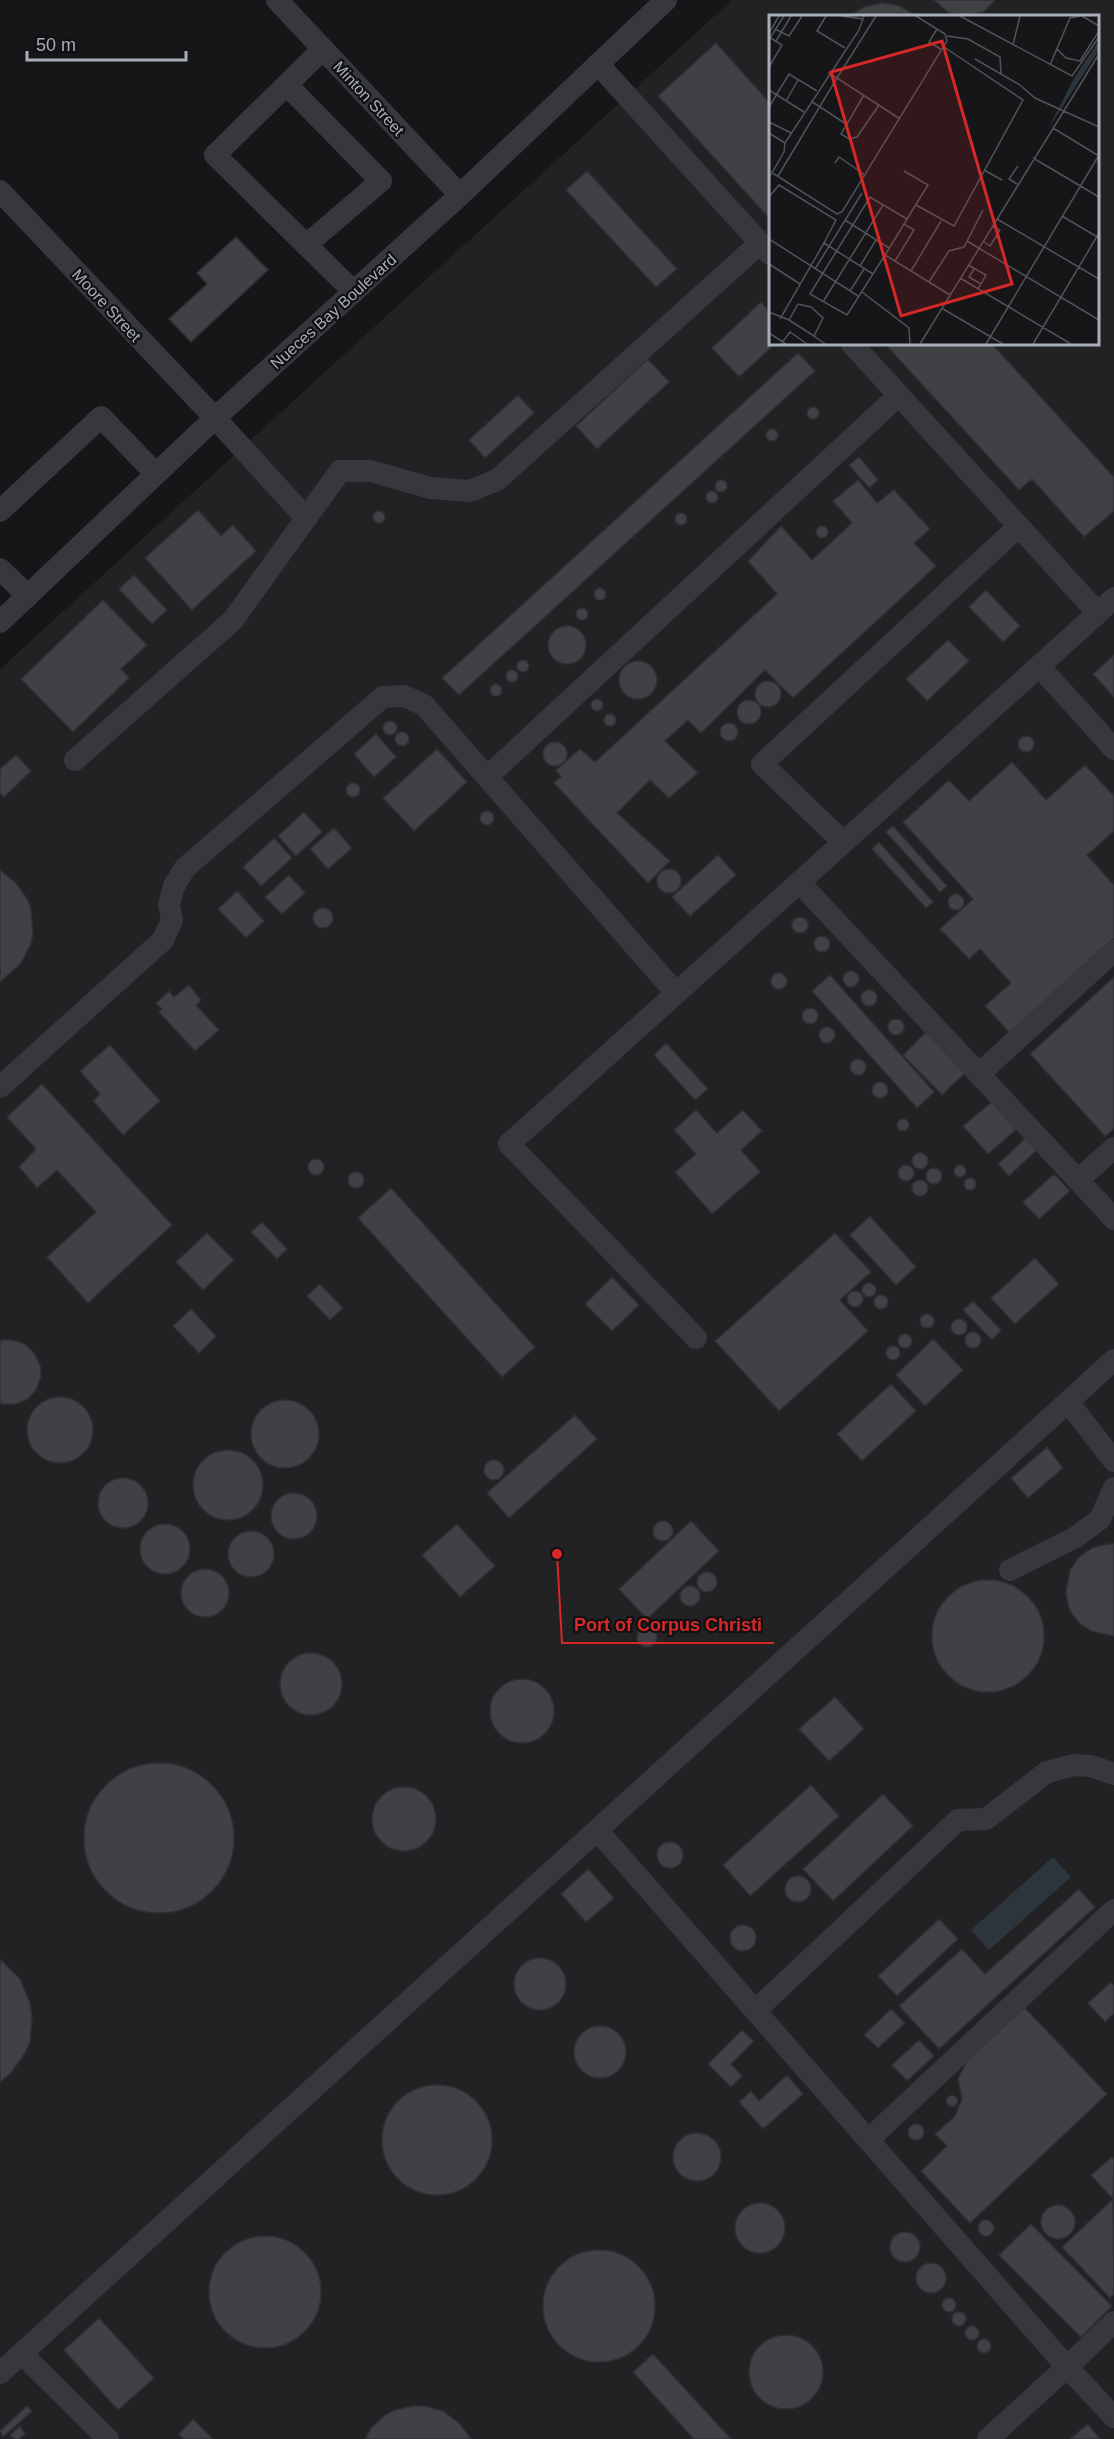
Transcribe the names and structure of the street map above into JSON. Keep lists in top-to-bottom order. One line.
{"streets":{"street":["Minton Street","Moore Street","Nueces Bay Boulevard"]},"crossings":[["Minton Street","Nueces Bay Boulevard"],["Moore Street","Nueces Bay Boulevard"]],"places":["Port of Corpus Christi"],"scale_bar":"50 m"}
